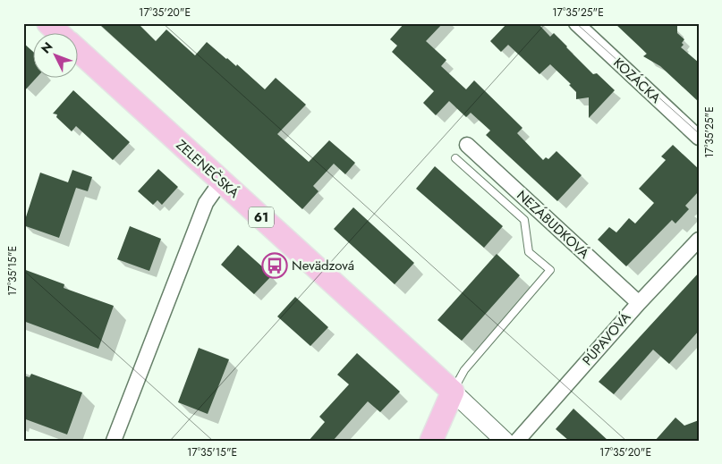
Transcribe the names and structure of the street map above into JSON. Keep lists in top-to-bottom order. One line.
{"streets":{"main road":["ZELENEČSKÁ","61"],"street":["KOZÁCKA","NEZÁBUDKOVÁ","PÚPAVOVÁ"]},"crossings":[["NEZÁBUDKOVÁ","PÚPAVOVÁ"]],"places":{"bus stop":["Nevädzová"]},"north":"top left","coordinates":["17°35'20\"E","17°35'25\"E","17°35'15\"E"]}
